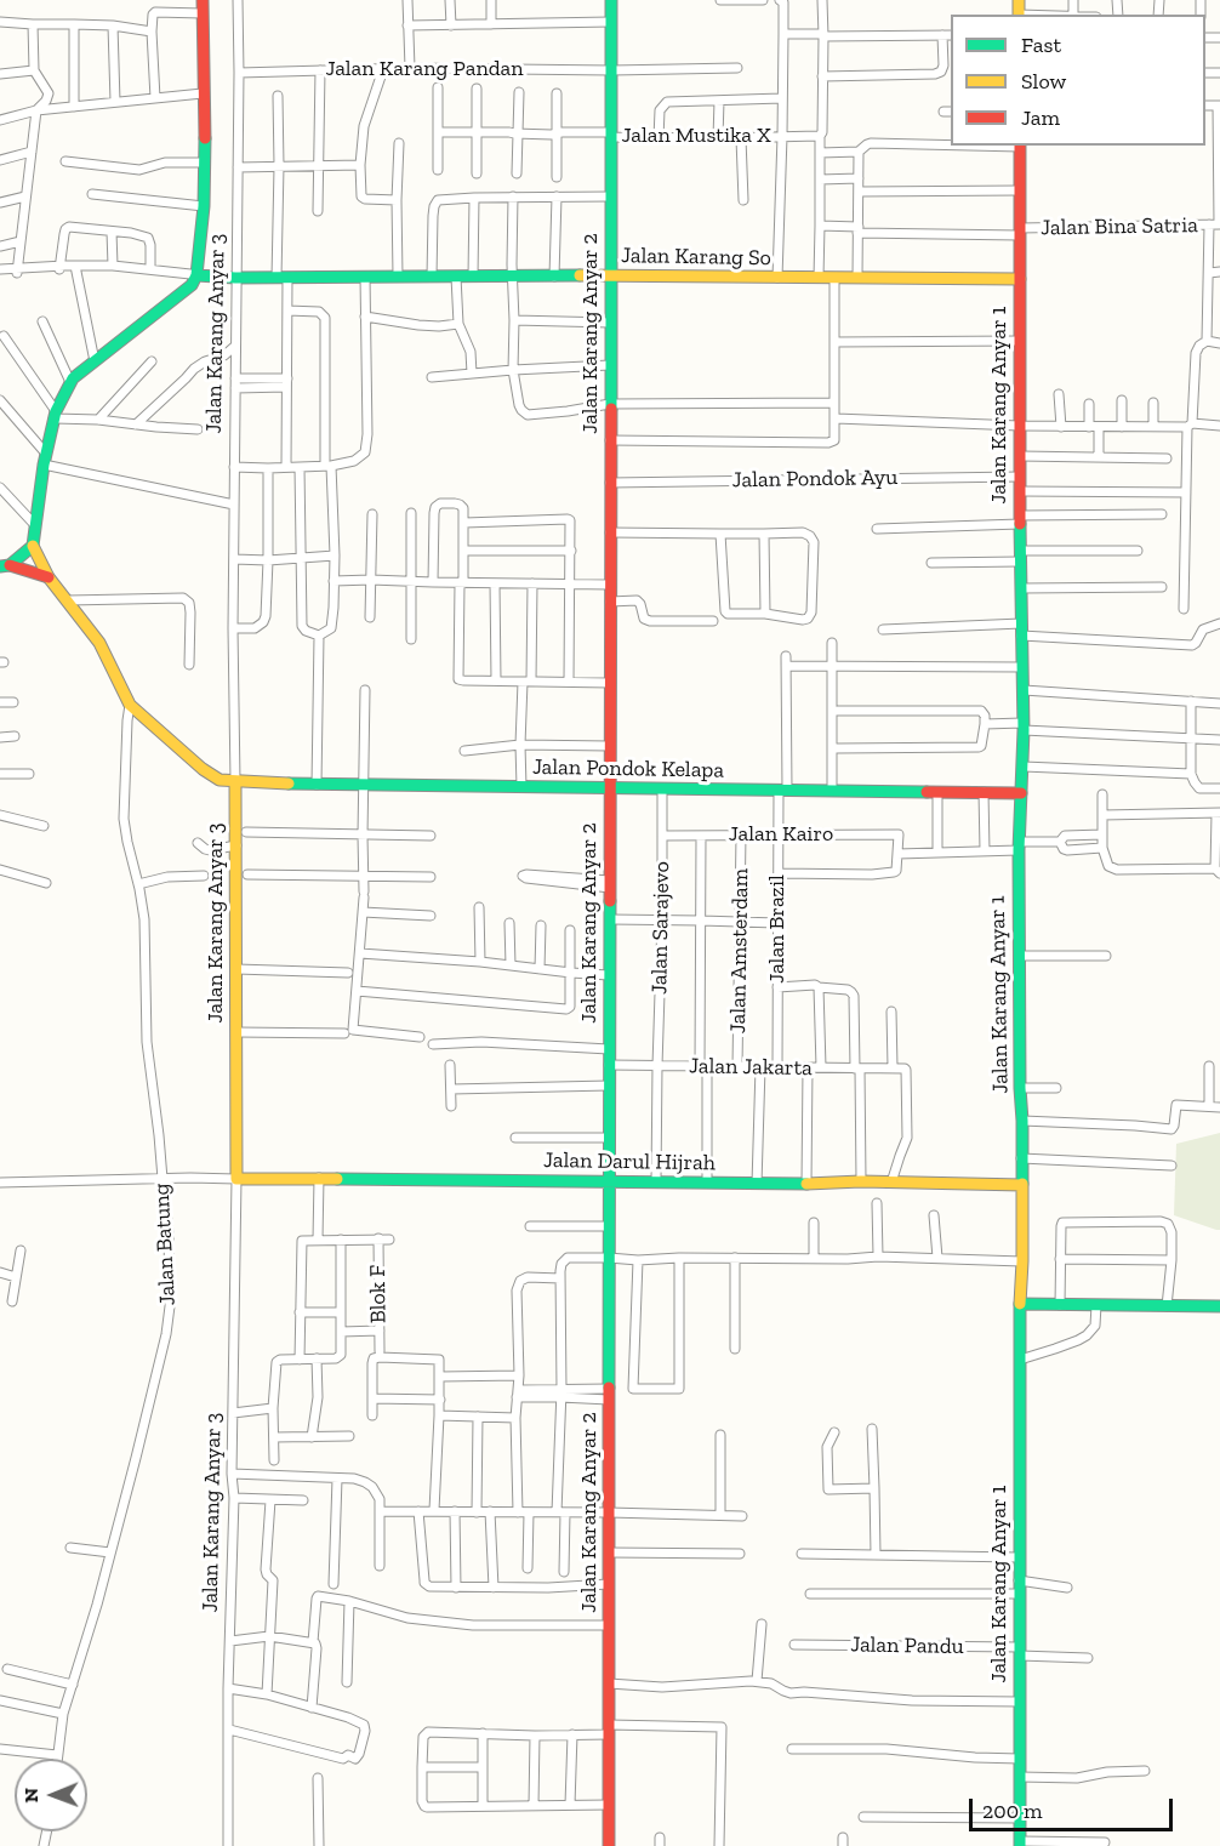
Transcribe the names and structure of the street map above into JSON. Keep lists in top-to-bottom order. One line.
{"streets":{"street":["Jalan Karang Pandan","Jalan Mustika X","Jalan Bina Satria","Jalan Karang So","Jalan Karang Anyar 3","Jalan Karang Anyar 2","Jalan Karang Anyar 1","Jalan Pondok Ayu","Jalan Pondok Kelapa","Jalan Kairo","Jalan Sarajevo","Jalan Brazil","Jalan Amsterdam","Jalan Jakarta","Jalan Darul Hijrah","Jalan Batung","Blok F","Jalan Pandu"]},"crossings":[["Jalan Karang Pandan","Jalan Karang Anyar 3"],["Jalan Karang Pandan","Jalan Karang Anyar 2"],["Jalan Mustika X","Jalan Karang Anyar 2"],["Jalan Bina Satria","Jalan Karang Anyar 1"],["Jalan Karang So","Jalan Karang Anyar 3"],["Jalan Karang So","Jalan Karang Anyar 2"],["Jalan Karang So","Jalan Karang Anyar 1"],["Jalan Karang Anyar 3","Jalan Pondok Kelapa"],["Jalan Karang Anyar 3","Jalan Darul Hijrah"],["Jalan Karang Anyar 2","Jalan Pondok Ayu"],["Jalan Karang Anyar 2","Jalan Pondok Kelapa"],["Jalan Karang Anyar 2","Jalan Jakarta"],["Jalan Karang Anyar 2","Jalan Darul Hijrah"],["Jalan Karang Anyar 1","Jalan Pondok Ayu"],["Jalan Karang Anyar 1","Jalan Pondok Kelapa"],["Jalan Karang Anyar 1","Jalan Darul Hijrah"],["Jalan Karang Anyar 1","Jalan Pandu"],["Jalan Pondok Kelapa","Jalan Sarajevo"],["Jalan Pondok Kelapa","Jalan Brazil"],["Jalan Pondok Kelapa","Jalan Batung"],["Jalan Kairo","Jalan Sarajevo"],["Jalan Kairo","Jalan Brazil"],["Jalan Kairo","Jalan Amsterdam"],["Jalan Sarajevo","Jalan Jakarta"],["Jalan Sarajevo","Jalan Darul Hijrah"],["Jalan Brazil","Jalan Jakarta"],["Jalan Amsterdam","Jalan Jakarta"]],"legend":["Fast","Slow","Jam"],"scale_bar":"200 m","north":"left"}
